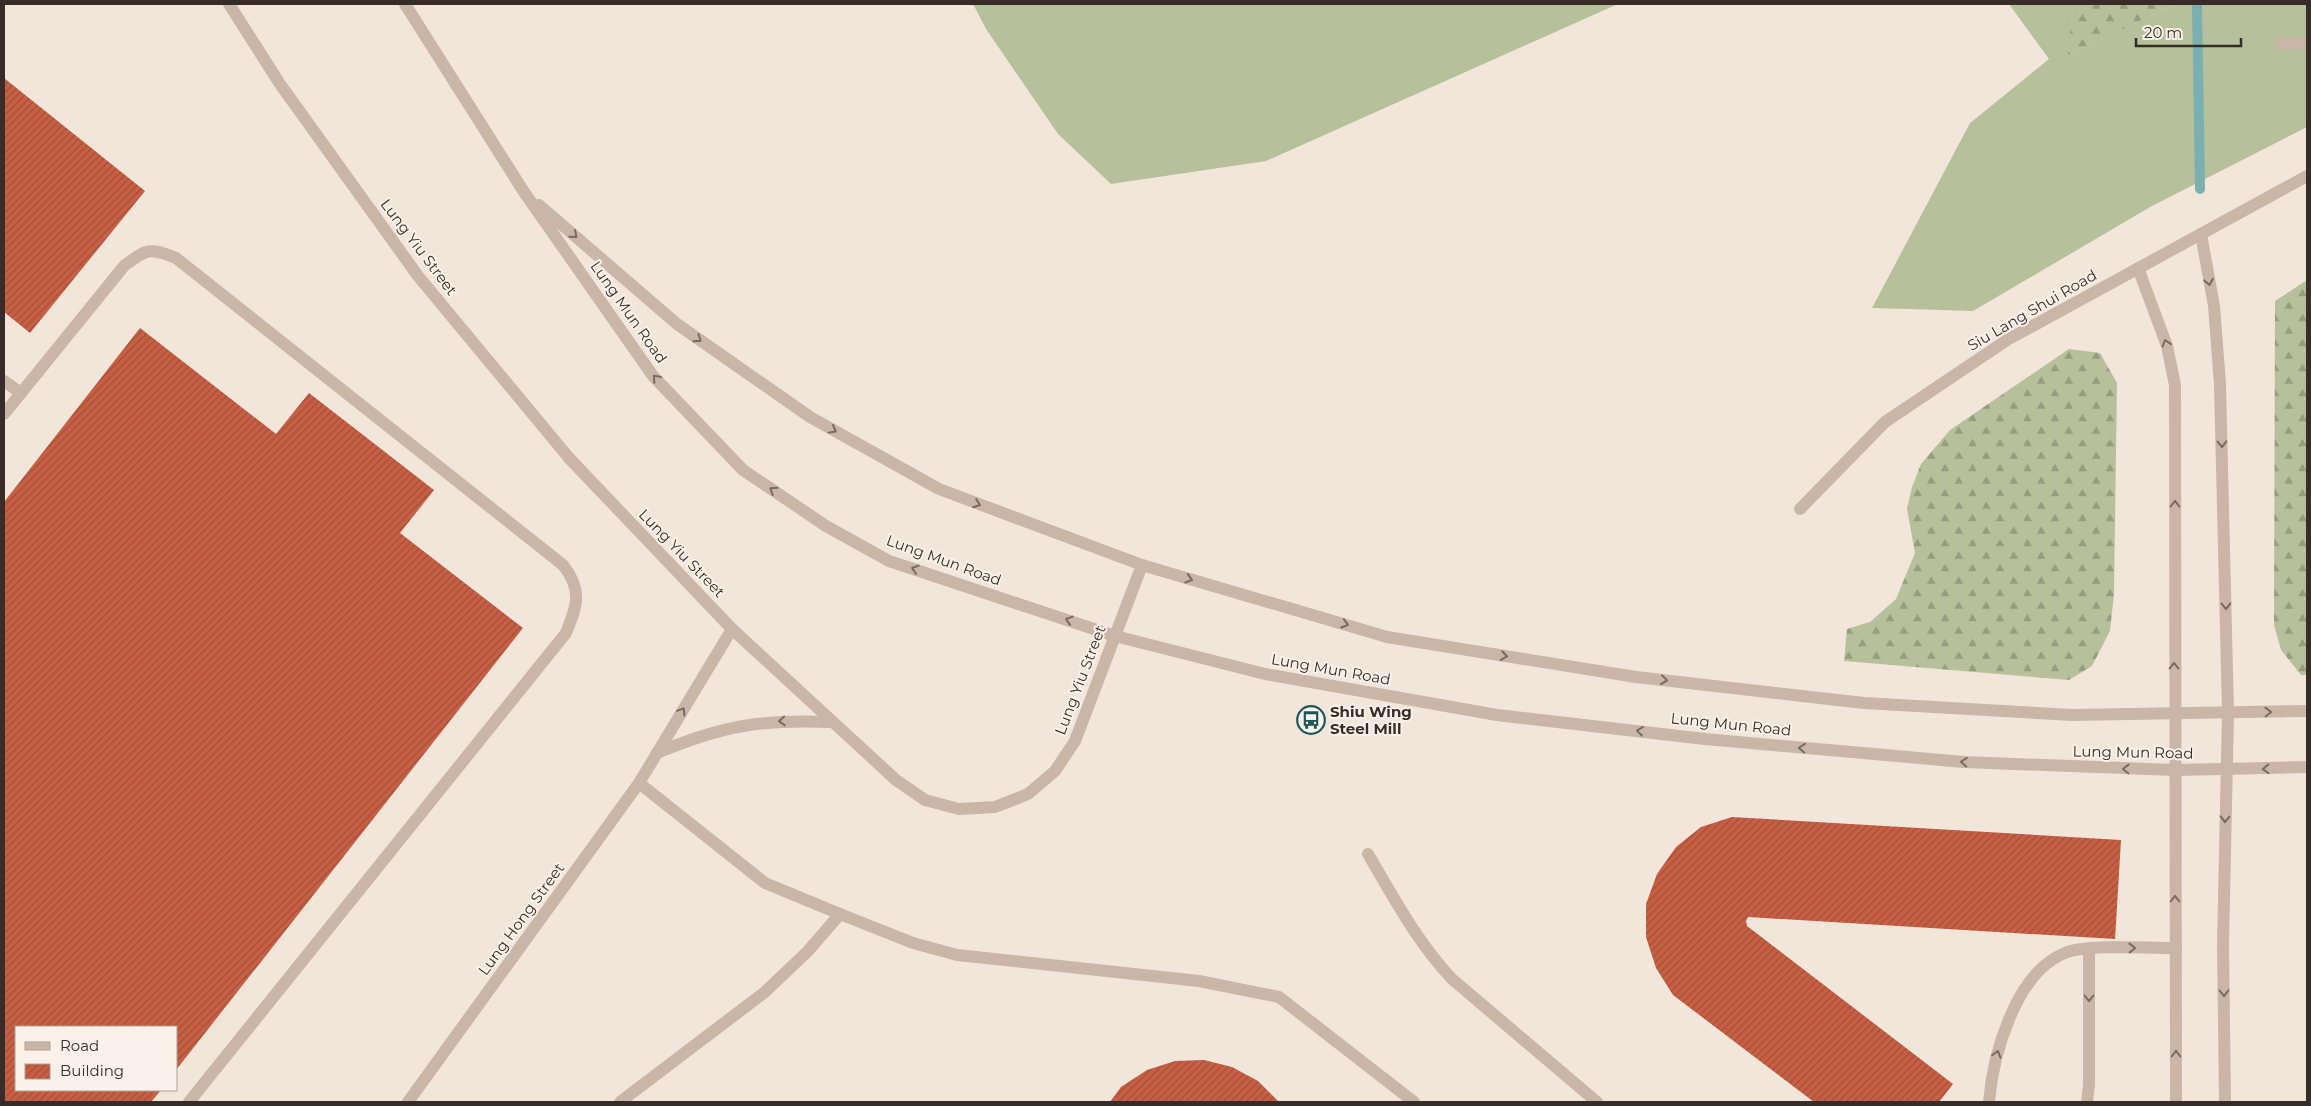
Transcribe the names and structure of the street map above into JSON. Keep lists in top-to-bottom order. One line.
{"streets":{"street":["Lung Yiu Street","Siu Lang Shui Road","Lung Mun Road","Lung Hong Street"]},"crossings":[["Lung Yiu Street","Lung Mun Road"],["Lung Yiu Street","Lung Hong Street"]],"places":{"bus stop":["Shiu Wing Steel Mill"]},"legend":["Road","Building"],"scale_bar":"20 m"}
